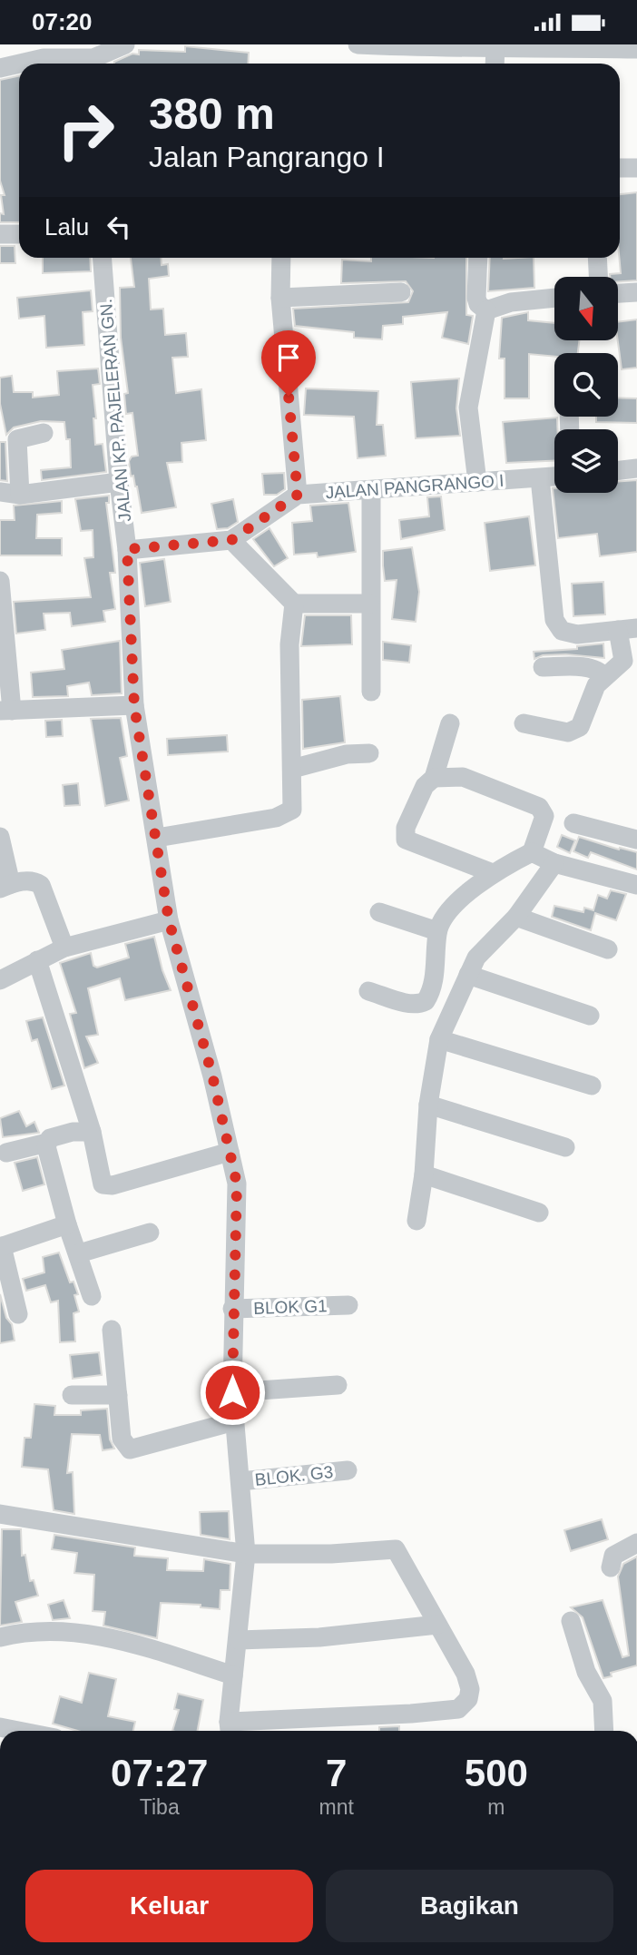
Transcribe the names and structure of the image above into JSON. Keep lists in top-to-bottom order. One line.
{"streets":{"street":["JALAN KP. PAJELERAN GN.","JALAN PANGRANGO I","BLOK G1","BLOK. G3"]},"crossings":[["JALAN KP. PAJELERAN GN.","BLOK G1"],["JALAN KP. PAJELERAN GN.","BLOK. G3"]],"north":"bottom","page":{"status":"07:20","turn":["380 m","Jalan Pangrango I"],"then":"Lalu","eta":["07:27","Tiba","7","mnt","500","m"],"buttons":["Keluar","Bagikan"]}}
